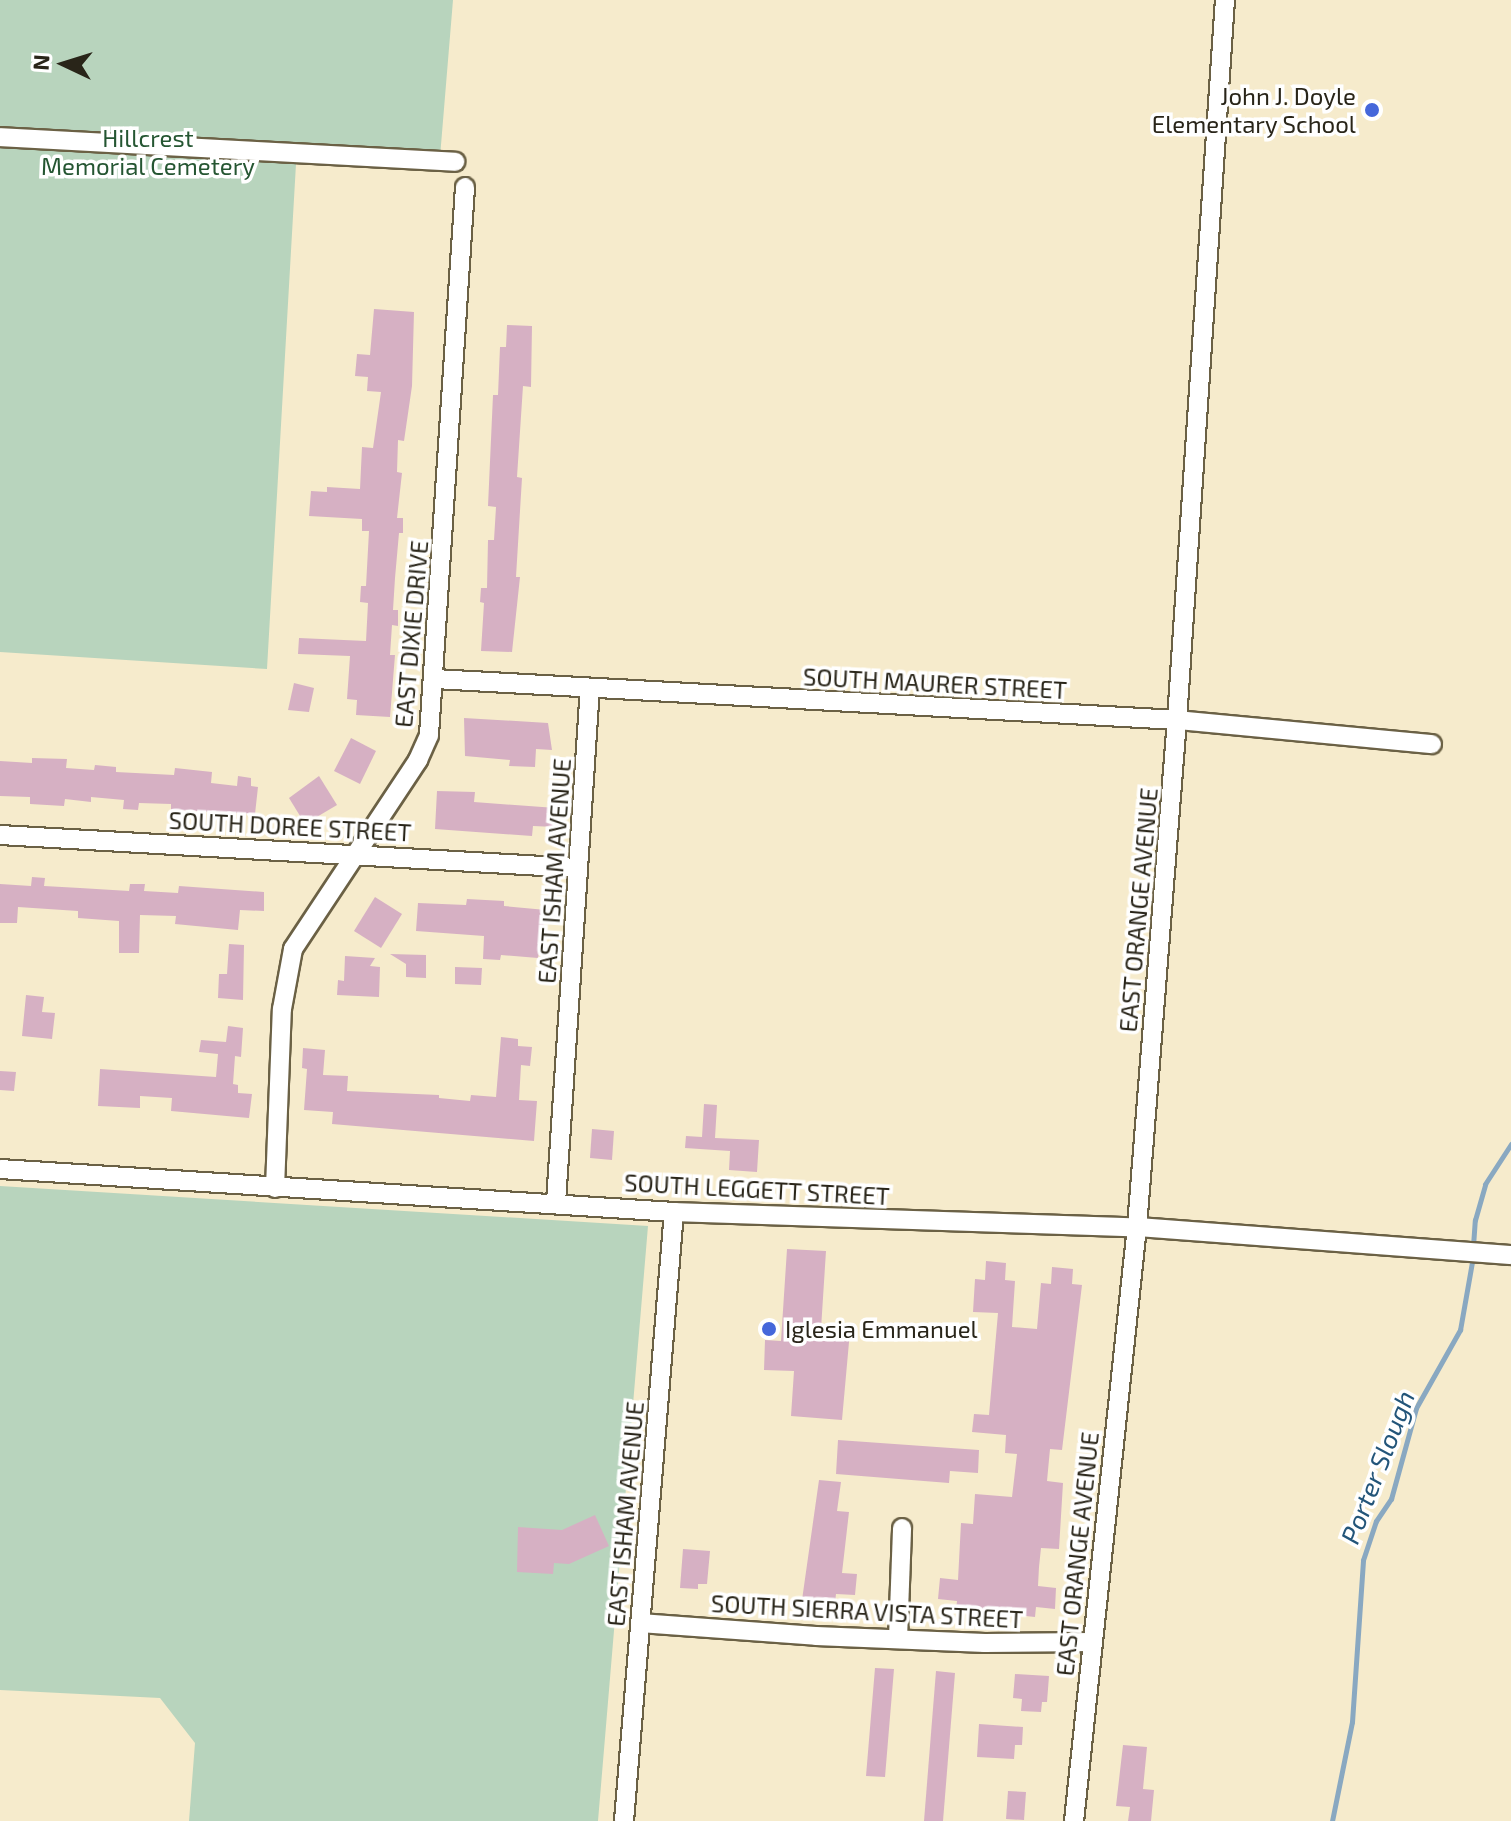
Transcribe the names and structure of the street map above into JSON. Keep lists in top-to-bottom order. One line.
{"streets":{"street":["EAST DIXIE DRIVE","SOUTH MAURER STREET","SOUTH DOREE STREET","EAST ISHAM AVENUE","EAST ORANGE AVENUE","SOUTH LEGGETT STREET","SOUTH SIERRA VISTA STREET"]},"crossings":[["EAST DIXIE DRIVE","SOUTH MAURER STREET"],["EAST DIXIE DRIVE","SOUTH DOREE STREET"],["EAST DIXIE DRIVE","SOUTH LEGGETT STREET"],["SOUTH MAURER STREET","EAST ISHAM AVENUE"],["SOUTH MAURER STREET","EAST ORANGE AVENUE"],["SOUTH DOREE STREET","EAST ISHAM AVENUE"],["EAST ISHAM AVENUE","SOUTH LEGGETT STREET"],["EAST ISHAM AVENUE","SOUTH SIERRA VISTA STREET"],["EAST ORANGE AVENUE","SOUTH LEGGETT STREET"],["EAST ORANGE AVENUE","SOUTH SIERRA VISTA STREET"]],"water":["Porter Slough"],"parks":["Hillcrest Memorial Cemetery"],"places":["John J. Doyle Elementary School","Iglesia Emmanuel"],"north":"left"}
